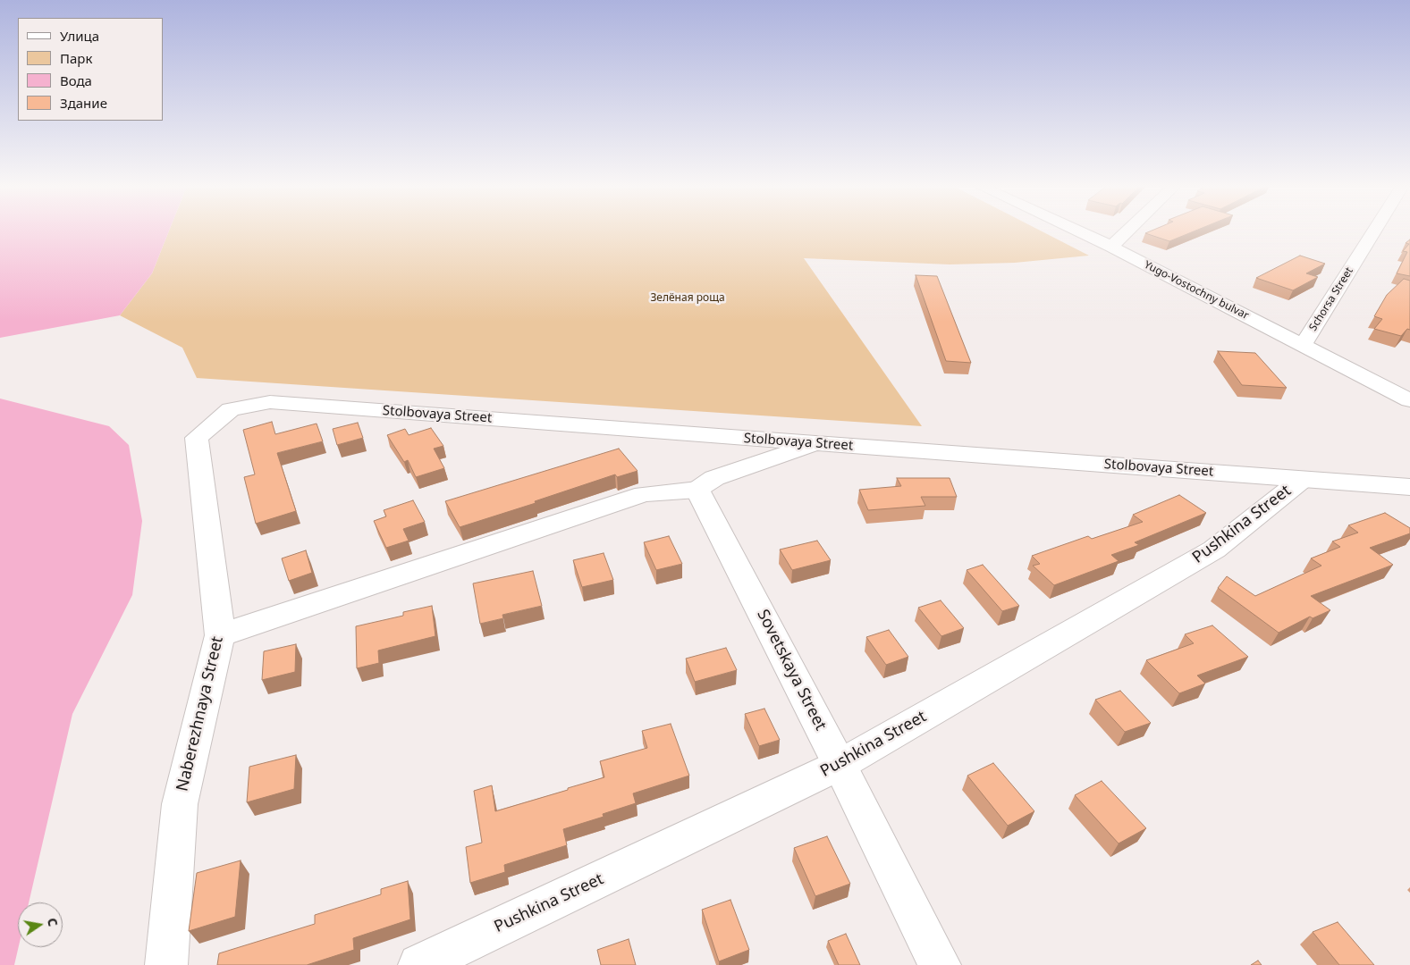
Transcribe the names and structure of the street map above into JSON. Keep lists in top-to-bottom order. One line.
{"streets":{"street":["Yugo-Vostochny bulvar","Schorsa Street","Stolbovaya Street","Pushkina Street","Sovetskaya Street","Naberezhnaya Street"]},"crossings":[["Yugo-Vostochny bulvar","Schorsa Street"],["Stolbovaya Street","Pushkina Street"],["Stolbovaya Street","Naberezhnaya Street"],["Pushkina Street","Sovetskaya Street"]],"parks":["Зелёная роща"],"legend":["Улица","Парк","Вода","Здание"],"north":"right"}
